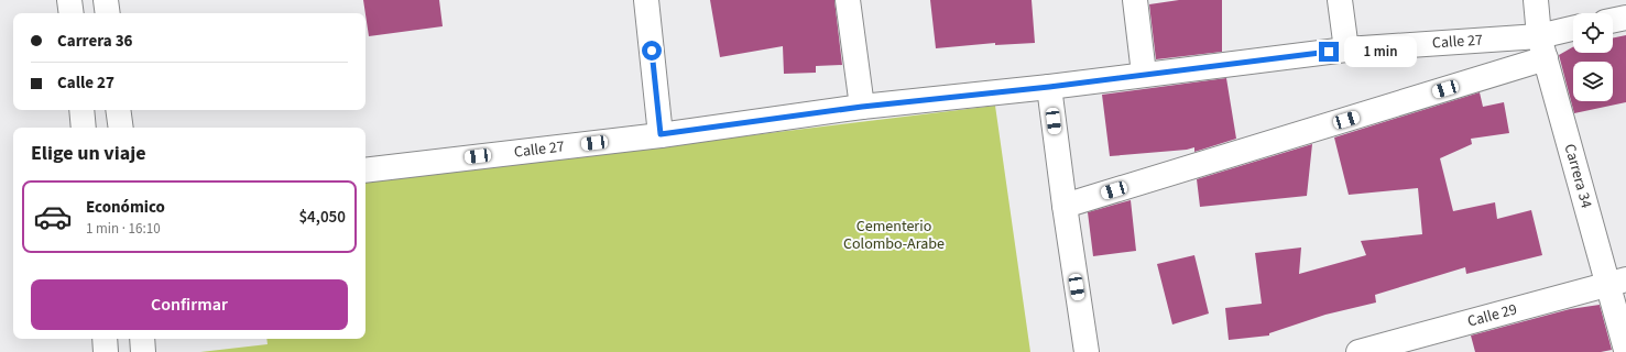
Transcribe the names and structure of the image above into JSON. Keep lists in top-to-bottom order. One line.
{"streets":{"street":["Calle 27","Carrera 34","Calle 29"]},"crossings":[["Calle 27","Carrera 34"],["Carrera 34","Calle 29"]],"parks":["Cementerio Colombo-Arabe"],"page":{"banner":["Carrera 36","Calle 27"],"bubble":"1 min","heading":"Elige un viaje","list":[{"name":"Económico","note":"1 min · 16:10","value":"$4,050"}],"buttons":"Confirmar"}}
